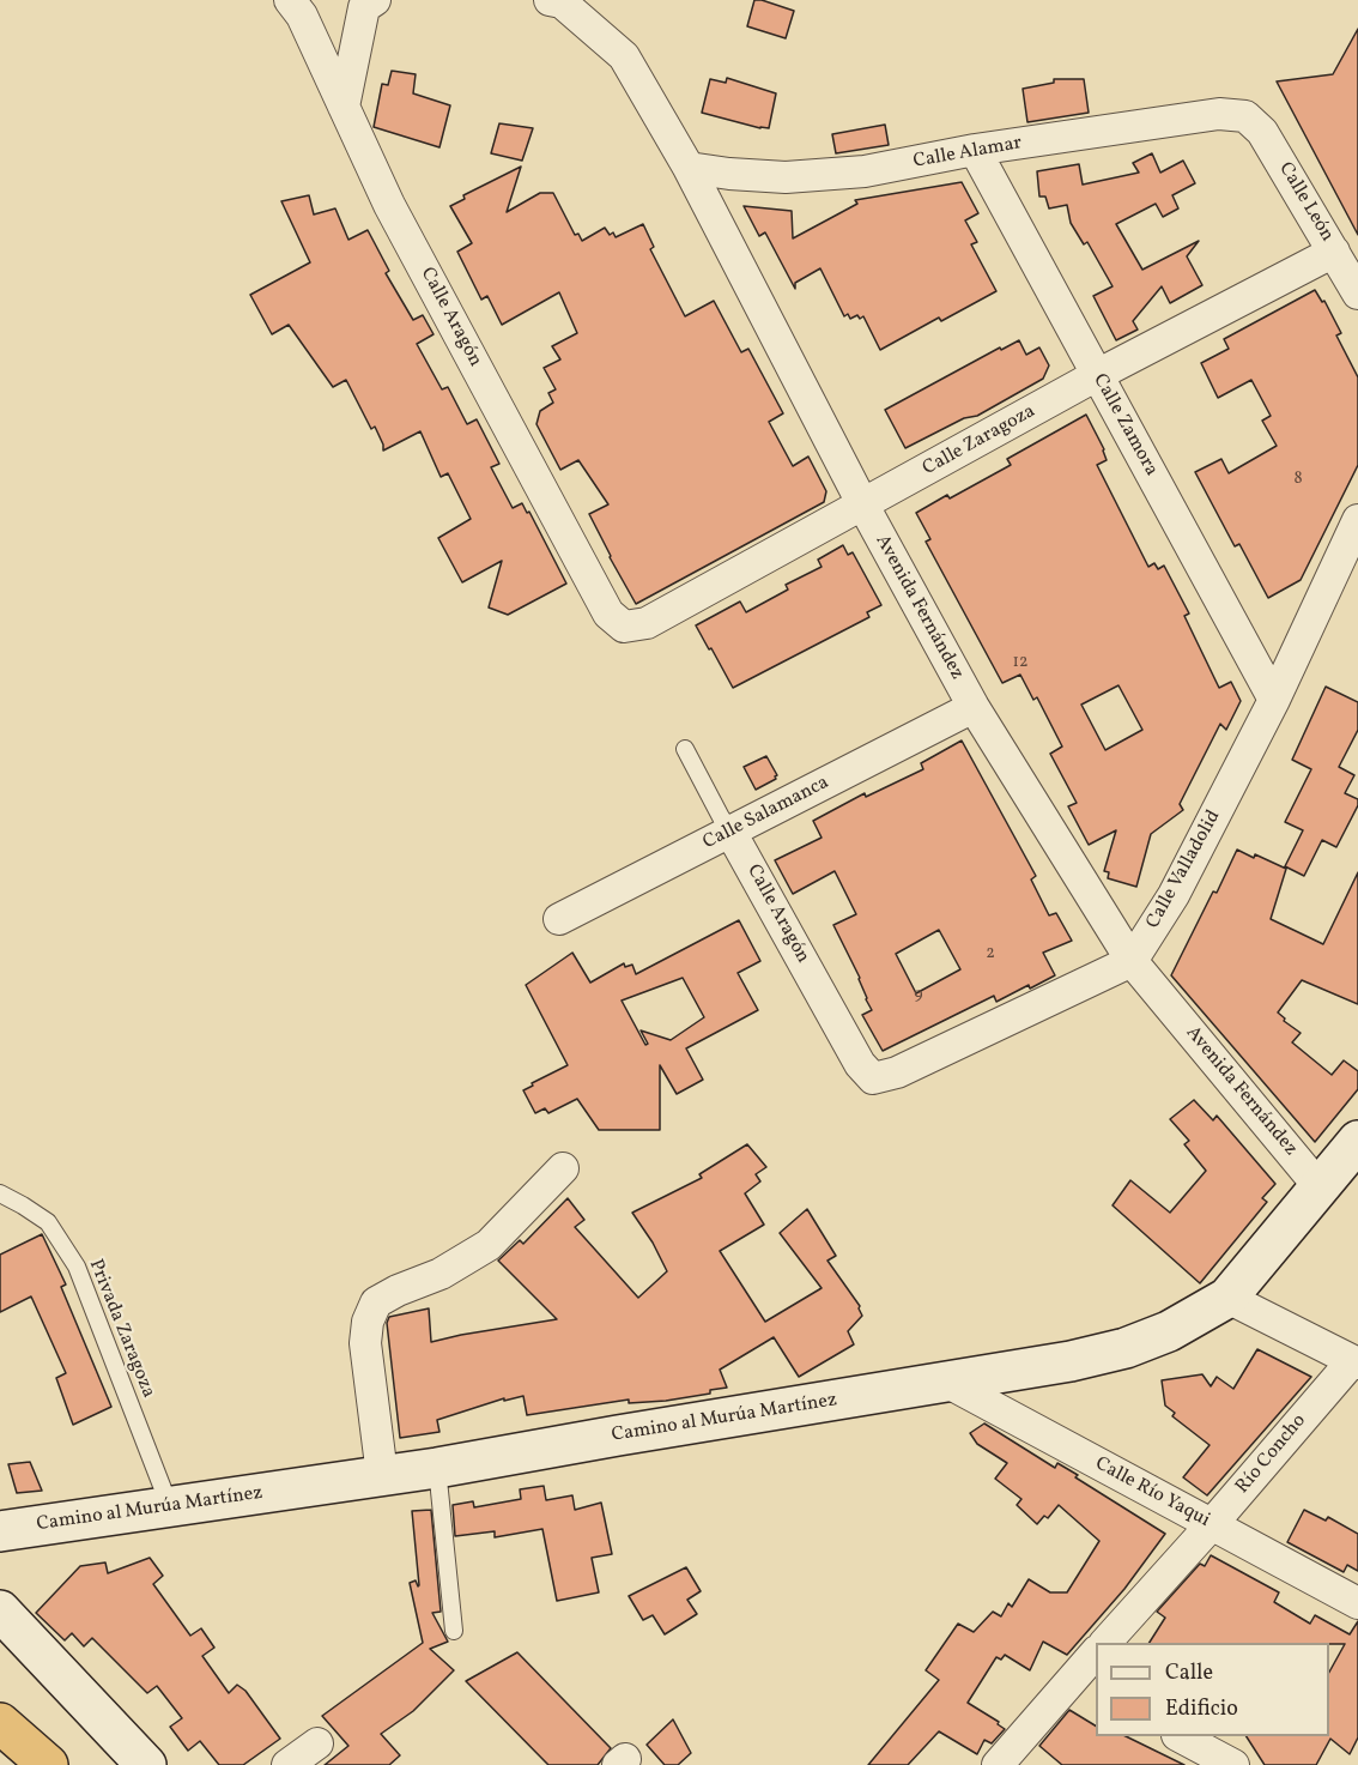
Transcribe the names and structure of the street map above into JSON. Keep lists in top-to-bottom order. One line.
{"streets":{"street":["Calle Alamar","Calle León","Calle Aragón","Calle Zamora","Calle Zaragoza","Avenida Fernández","Calle Salamanca","Calle Valladolid","Camino al Murúa Martínez","Río Concho","Calle Río Yaqui"],"lane":["Privada Zaragoza"]},"crossings":[["Calle Alamar","Calle León"],["Calle Alamar","Calle Zamora"],["Calle Alamar","Avenida Fernández"],["Calle León","Calle Zaragoza"],["Calle Aragón","Calle Zaragoza"],["Calle Aragón","Avenida Fernández"],["Calle Aragón","Calle Salamanca"],["Calle Aragón","Calle Valladolid"],["Calle Zamora","Calle Zaragoza"],["Calle Zamora","Calle Valladolid"],["Calle Zaragoza","Avenida Fernández"],["Avenida Fernández","Calle Salamanca"],["Avenida Fernández","Calle Valladolid"],["Avenida Fernández","Camino al Murúa Martínez"],["Privada Zaragoza","Camino al Murúa Martínez"],["Camino al Murúa Martínez","Calle Río Yaqui"],["Río Concho","Calle Río Yaqui"]],"house_numbers":["8","12","2","9"],"legend":["Calle","Edificio"]}
